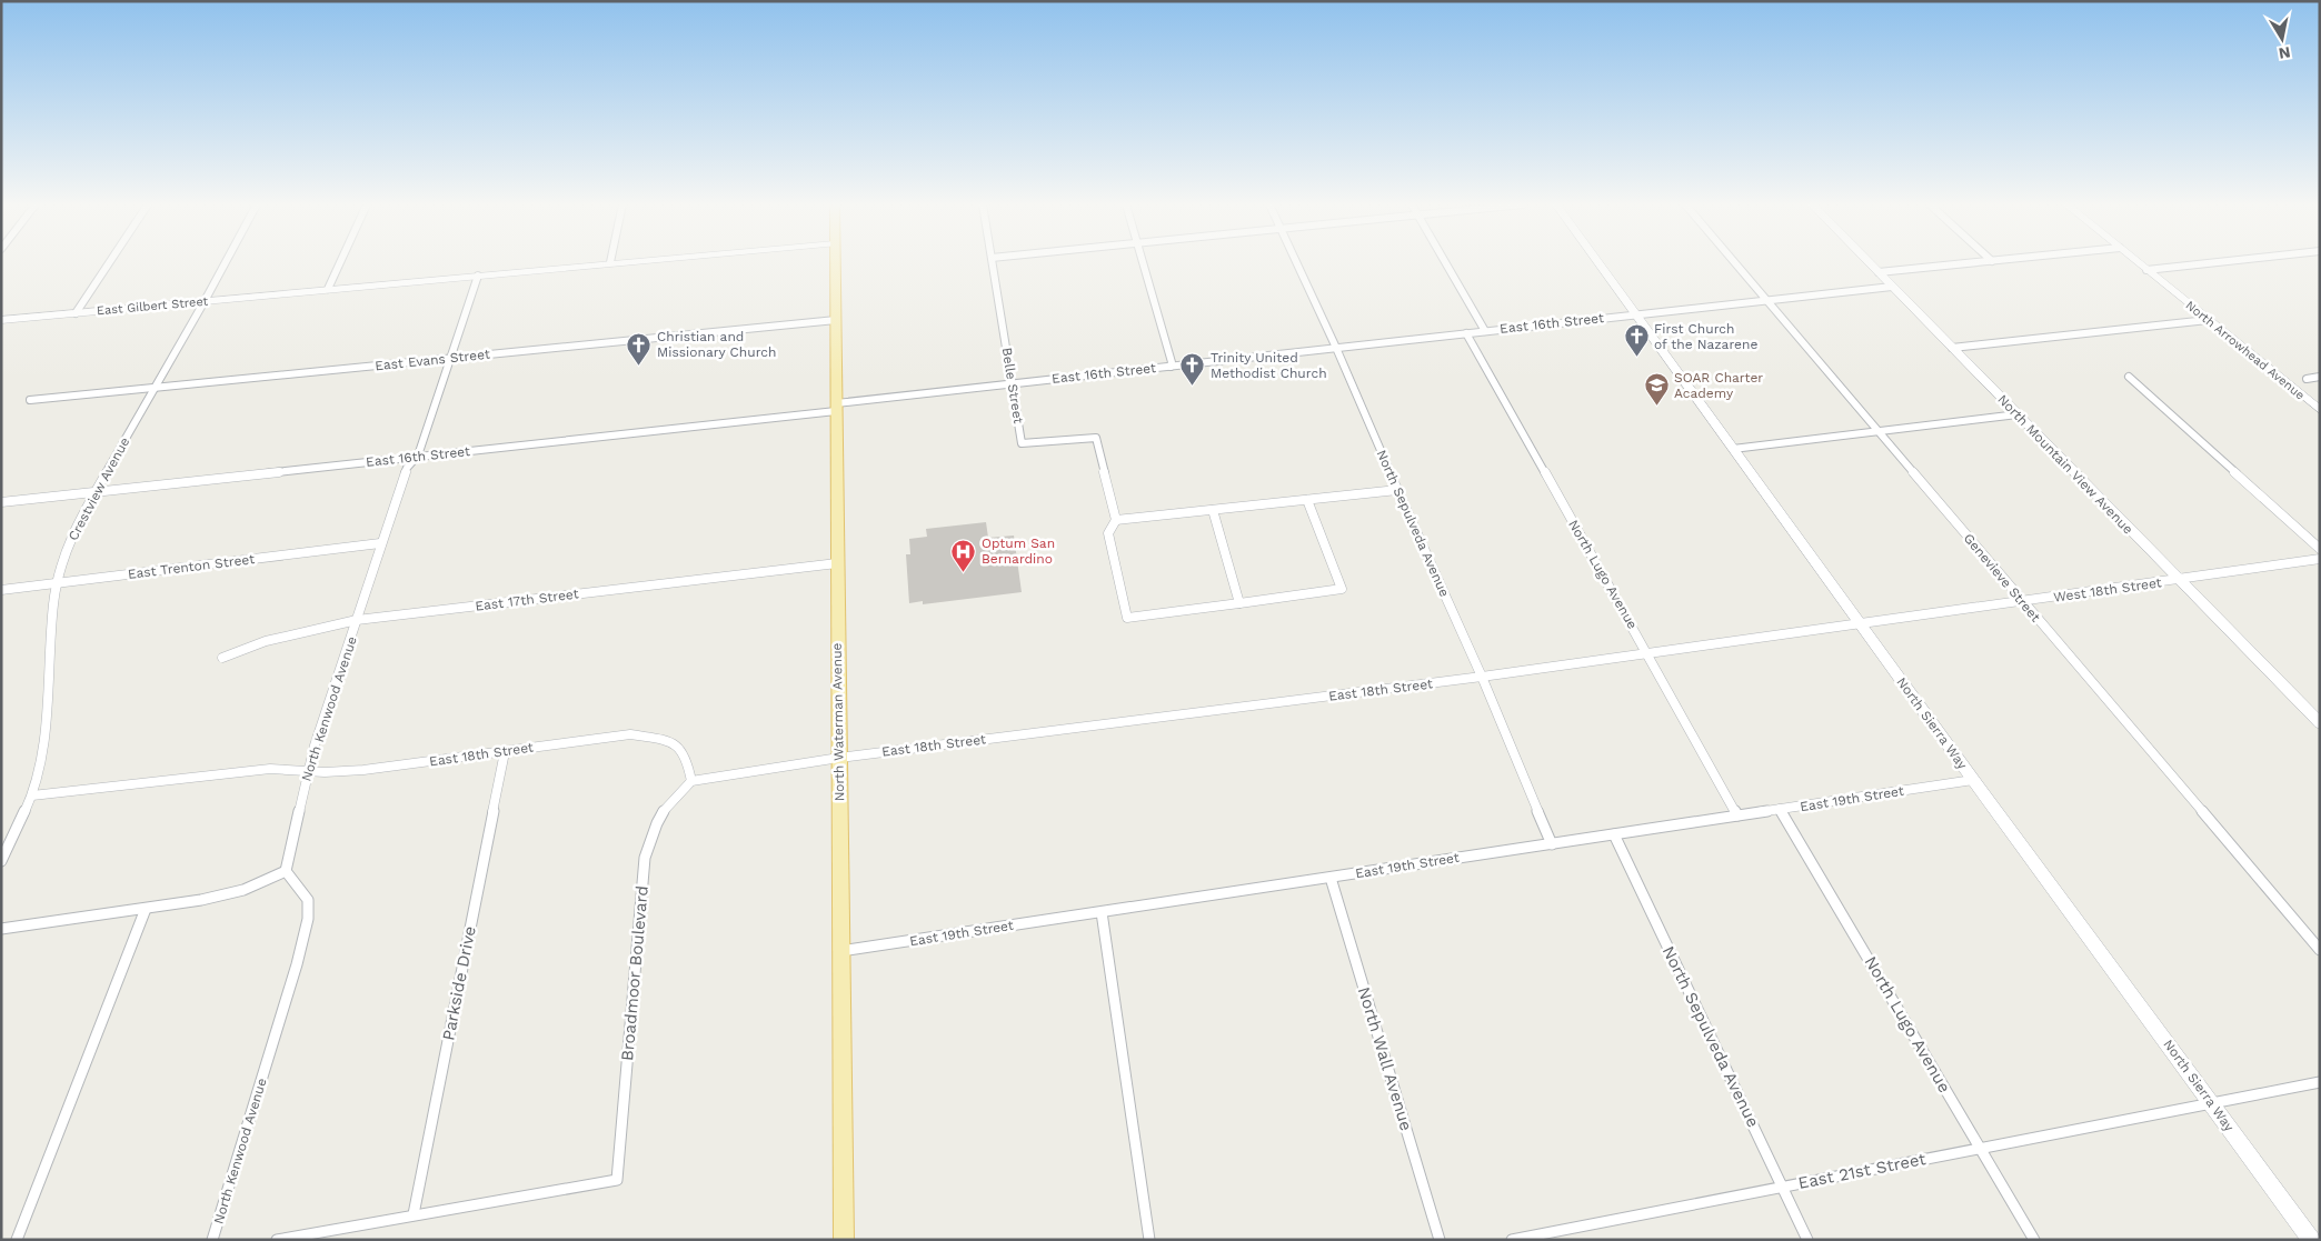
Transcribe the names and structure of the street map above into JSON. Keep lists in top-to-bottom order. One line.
{"streets":{"main road":["North Waterman Avenue"],"street":["East Gilbert Street","East 16th Street","North Arrowhead Avenue","East Evans Street","Belle Street","North Mountain View Avenue","Crestview Avenue","North Sepulveda Avenue","East Trenton Street","North Lugo Avenue","Genevieve Street","West 18th Street","East 17th Street","East 18th Street","North Kenwood Avenue","North Sierra Way","East 19th Street","Broadmoor Boulevard","Parkside Drive","North Wall Avenue","East 21st Street"]},"crossings":[["East Gilbert Street","Crestview Avenue"],["East Gilbert Street","North Kenwood Avenue"],["East 16th Street","Belle Street"],["East 16th Street","North Mountain View Avenue"],["East 16th Street","Crestview Avenue"],["East 16th Street","North Sepulveda Avenue"],["East 16th Street","North Lugo Avenue"],["East 16th Street","Genevieve Street"],["East 16th Street","North Kenwood Avenue"],["East 16th Street","North Waterman Avenue"],["East 16th Street","North Sierra Way"],["East Evans Street","Crestview Avenue"],["East Evans Street","North Kenwood Avenue"],["East Evans Street","North Waterman Avenue"],["North Mountain View Avenue","West 18th Street"],["Crestview Avenue","East Trenton Street"],["Crestview Avenue","East 18th Street"],["North Sepulveda Avenue","East 18th Street"],["North Sepulveda Avenue","East 19th Street"],["North Sepulveda Avenue","East 21st Street"],["East Trenton Street","North Kenwood Avenue"],["North Lugo Avenue","East 18th Street"],["North Lugo Avenue","East 19th Street"],["North Lugo Avenue","East 21st Street"],["Genevieve Street","West 18th Street"],["West 18th Street","East 18th Street"],["West 18th Street","North Sierra Way"],["East 17th Street","North Kenwood Avenue"],["East 17th Street","North Waterman Avenue"],["East 18th Street","North Kenwood Avenue"],["East 18th Street","North Waterman Avenue"],["East 18th Street","North Sierra Way"],["East 18th Street","Broadmoor Boulevard"],["East 18th Street","Parkside Drive"],["North Waterman Avenue","East 19th Street"],["North Sierra Way","East 19th Street"],["North Sierra Way","East 21st Street"],["East 19th Street","North Wall Avenue"],["Broadmoor Boulevard","Parkside Drive"]],"places":{"church":["First Church of the Nazarene","Christian and Missionary Church","Trinity United Methodist Church"],"school or university":["SOAR Charter Academy"],"hospital":["Optum San Bernardino"]},"north":"bottom"}
